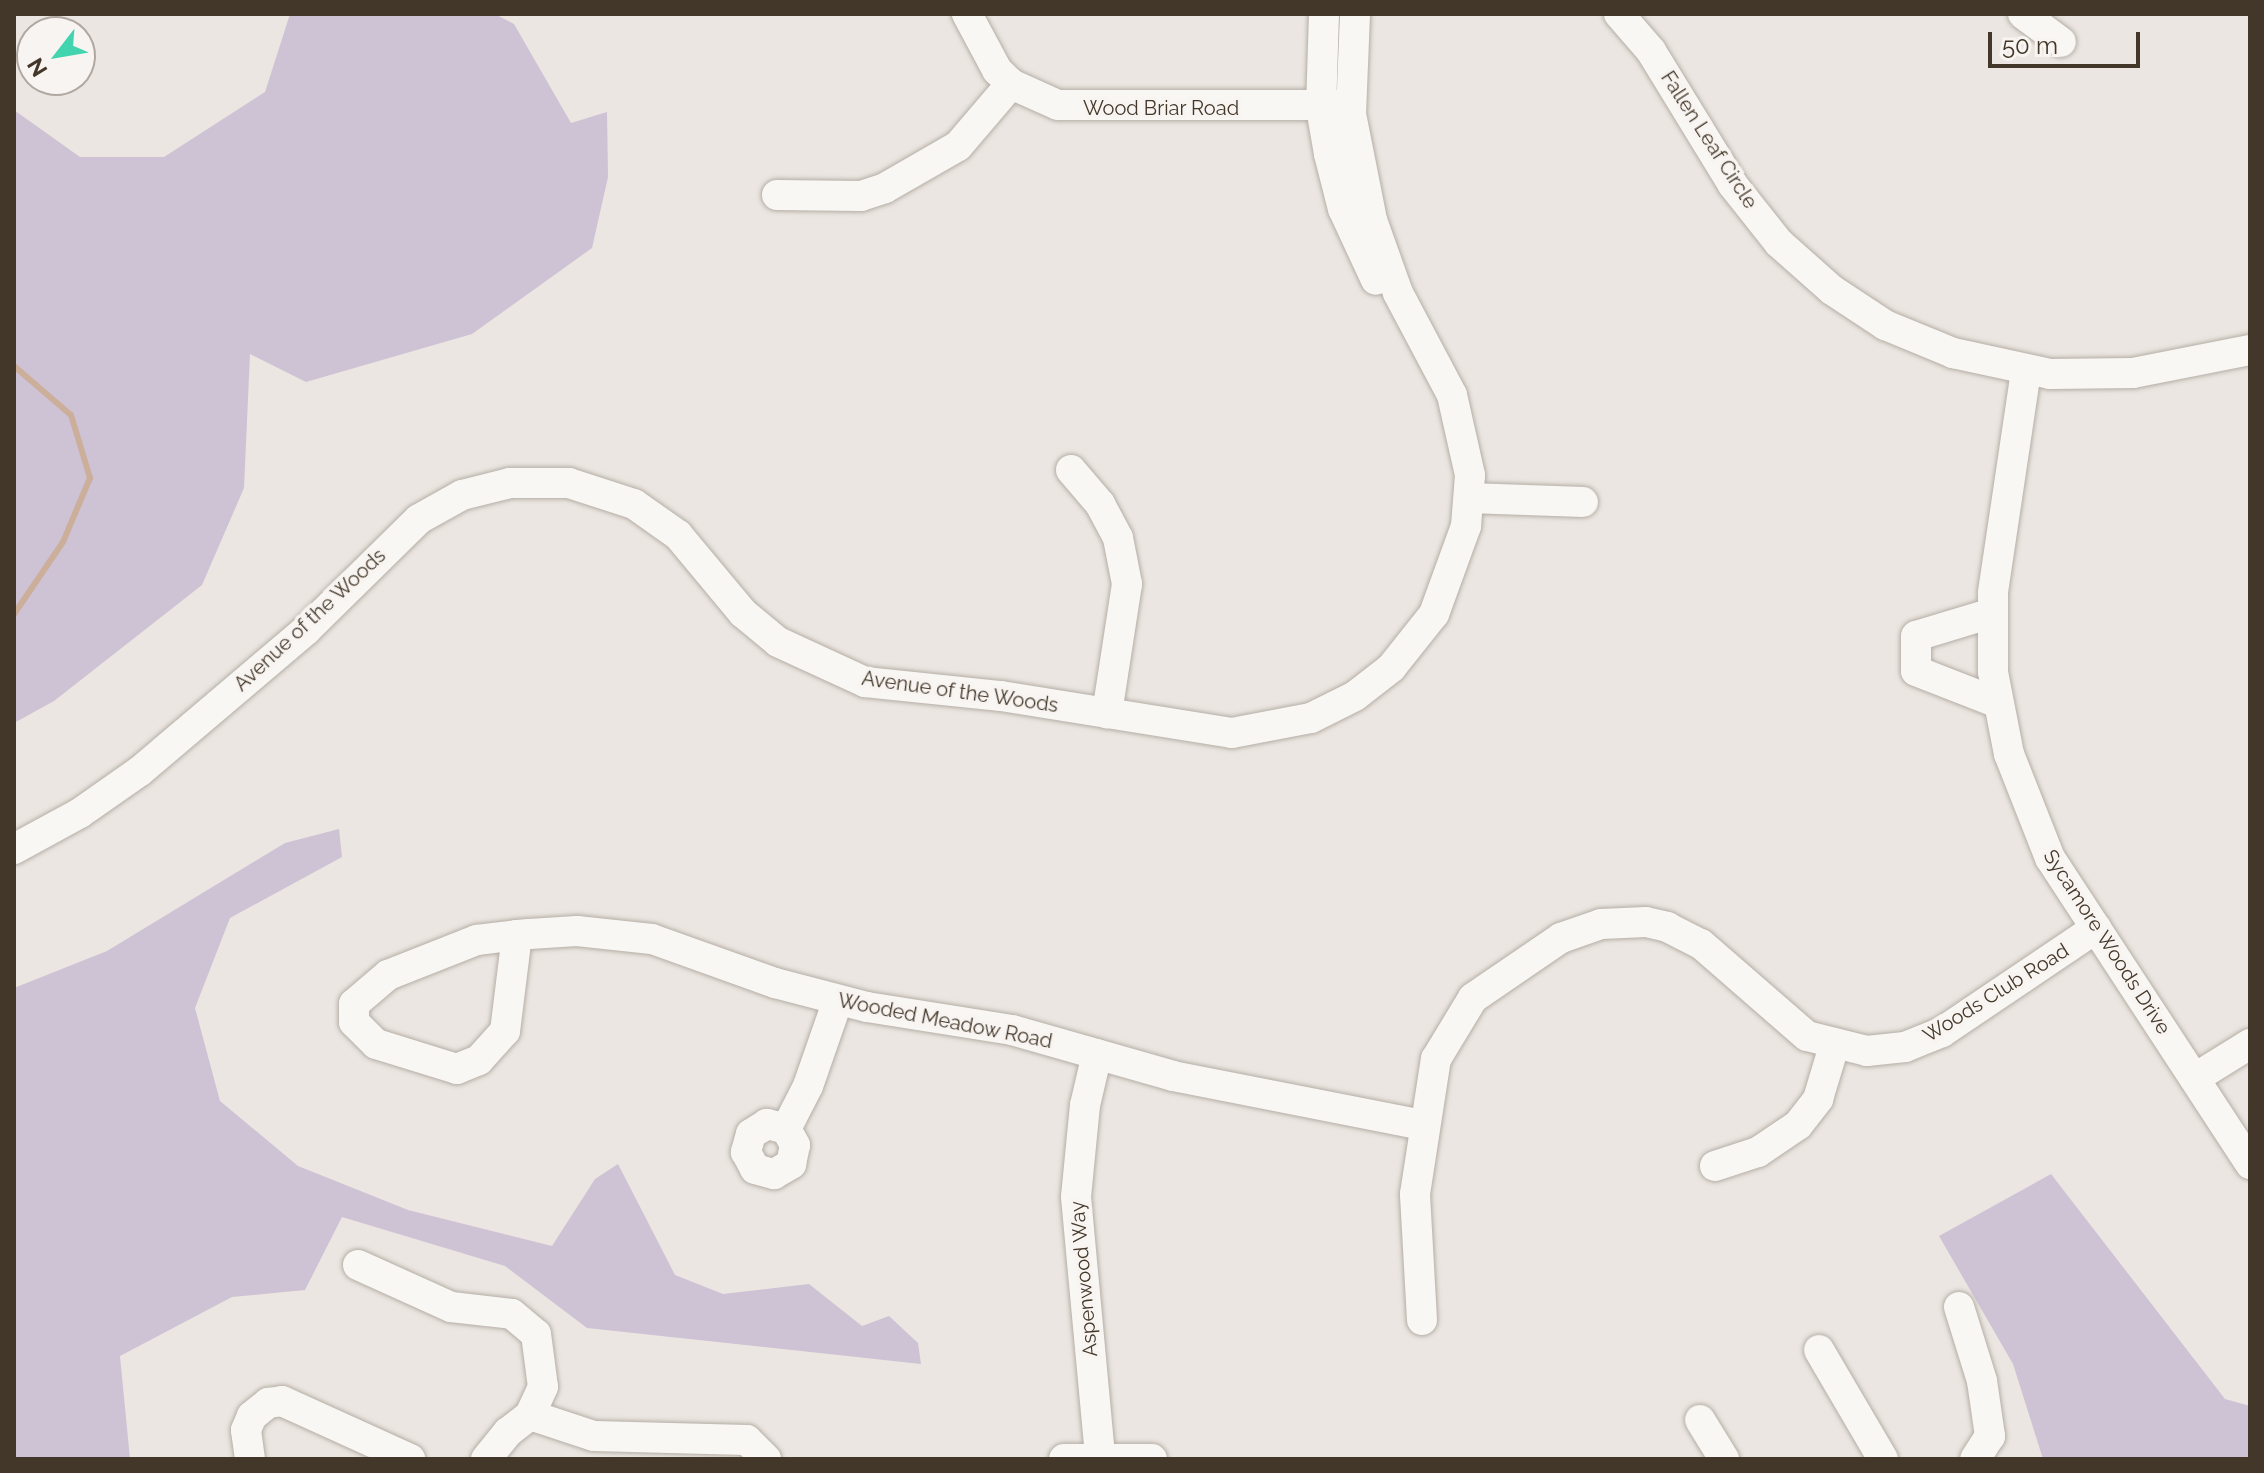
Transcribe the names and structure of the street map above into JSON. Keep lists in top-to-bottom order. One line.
{"streets":{"street":["Wood Briar Road","Fallen Leaf Circle","Avenue of the Woods","Sycamore Woods Drive","Woods Club Road","Wooded Meadow Road","Aspenwood Way"]},"crossings":[["Wood Briar Road","Avenue of the Woods"],["Fallen Leaf Circle","Sycamore Woods Drive"],["Sycamore Woods Drive","Woods Club Road"],["Woods Club Road","Wooded Meadow Road"],["Wooded Meadow Road","Aspenwood Way"]],"scale_bar":"50 m","north":"bottom left"}
